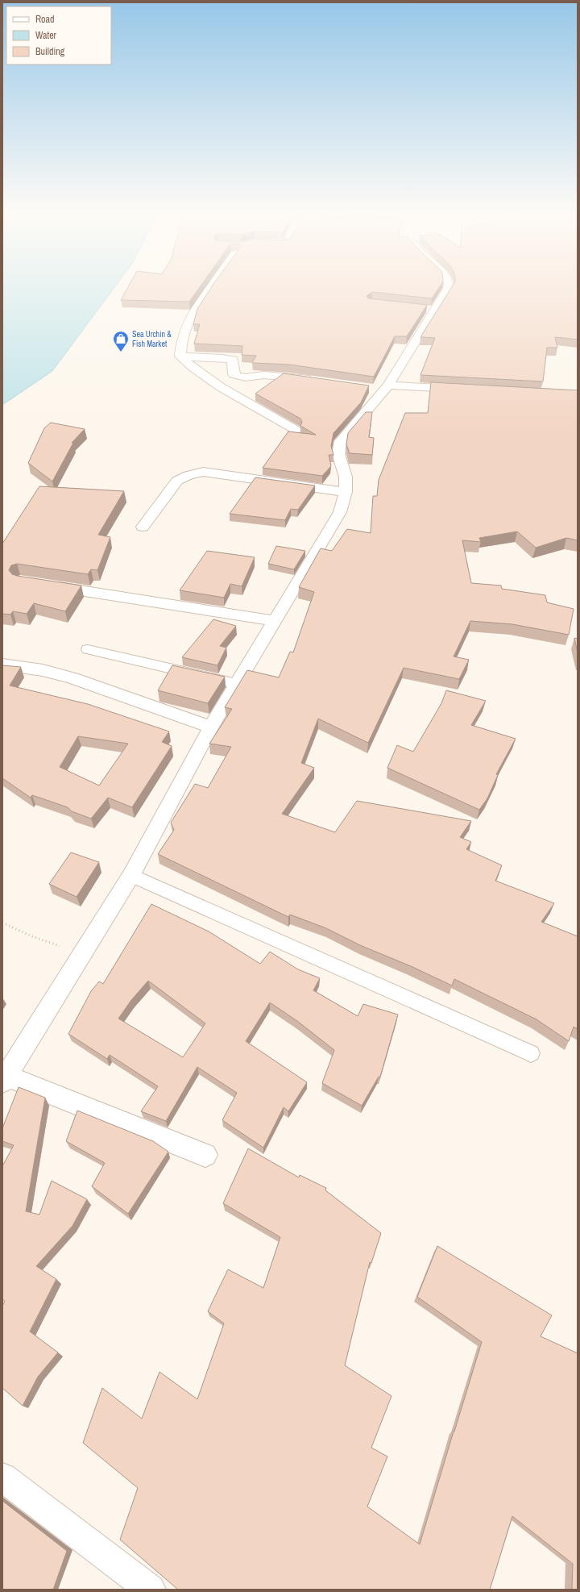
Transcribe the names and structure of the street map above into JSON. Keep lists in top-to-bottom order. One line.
{"places":{"shop":["Sea Urchin & Fish Market"]},"legend":["Road","Water","Building"]}
